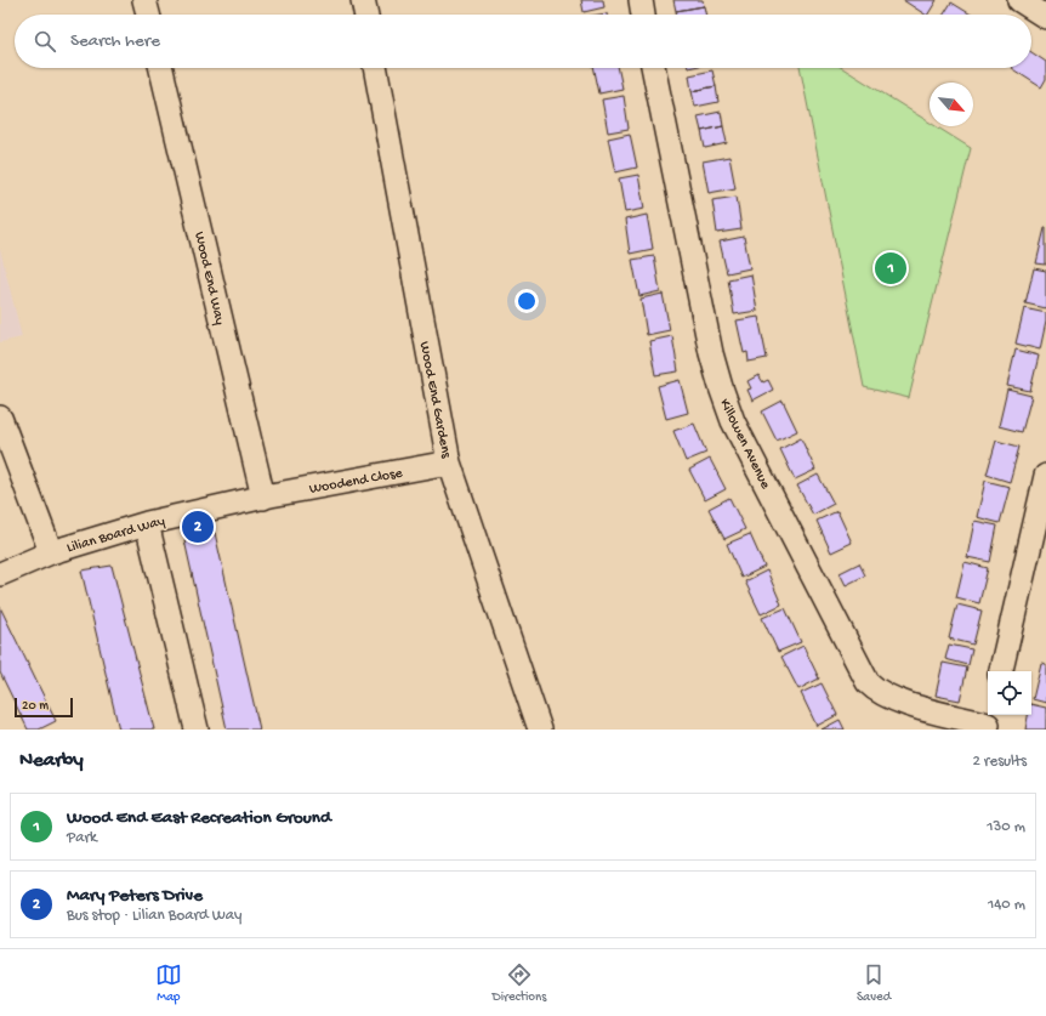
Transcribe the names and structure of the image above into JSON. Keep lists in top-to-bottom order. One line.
{"streets":{"street":["Wood End Way","Wood End Gardens","Killowen Avenue","Woodend Close","Lilian Board Way"]},"crossings":[["Wood End Way","Woodend Close"],["Wood End Way","Lilian Board Way"],["Wood End Gardens","Woodend Close"],["Woodend Close","Lilian Board Way"]],"scale_bar":"20 m","north":"bottom right","page":{"search":"Search here","pins":["1","2"],"scale":"20 m","heading":["Nearby","2 results"],"list":[{"mark":"1","name":"Wood End East Recreation Ground","note":"Park","value":"130 m"},{"mark":"2","name":"Mary Peters Drive","note":"Bus stop · Lilian Board Way","value":"140 m"}],"nav":["Map","Directions","Saved"]}}
